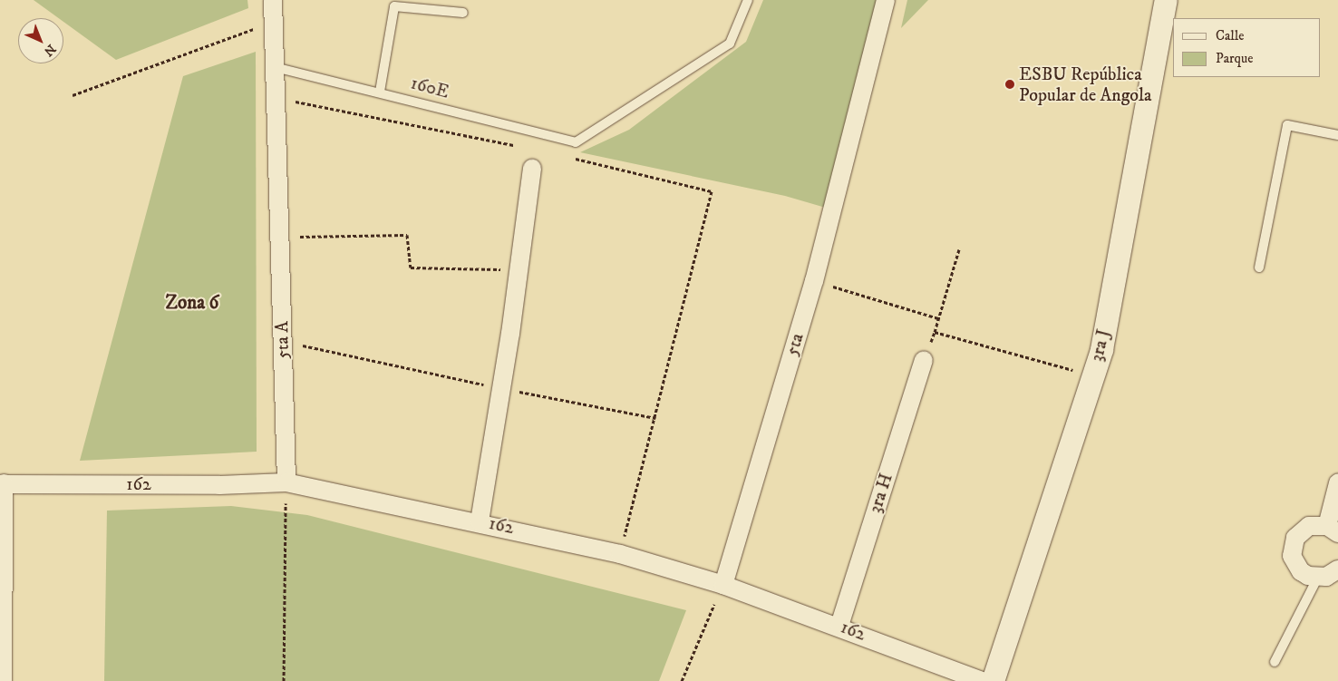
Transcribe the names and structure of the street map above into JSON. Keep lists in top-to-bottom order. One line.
{"streets":{"street":["5ta A","5ta","3ra J","162","3ra H"],"lane":["160E"]},"crossings":[["160E","5ta A"],["5ta A","162"],["5ta","162"],["162","3ra H"]],"districts":["Zona 6"],"places":["ESBU República Popular de Angola"],"legend":["Calle","Parque"],"north":"bottom right"}
